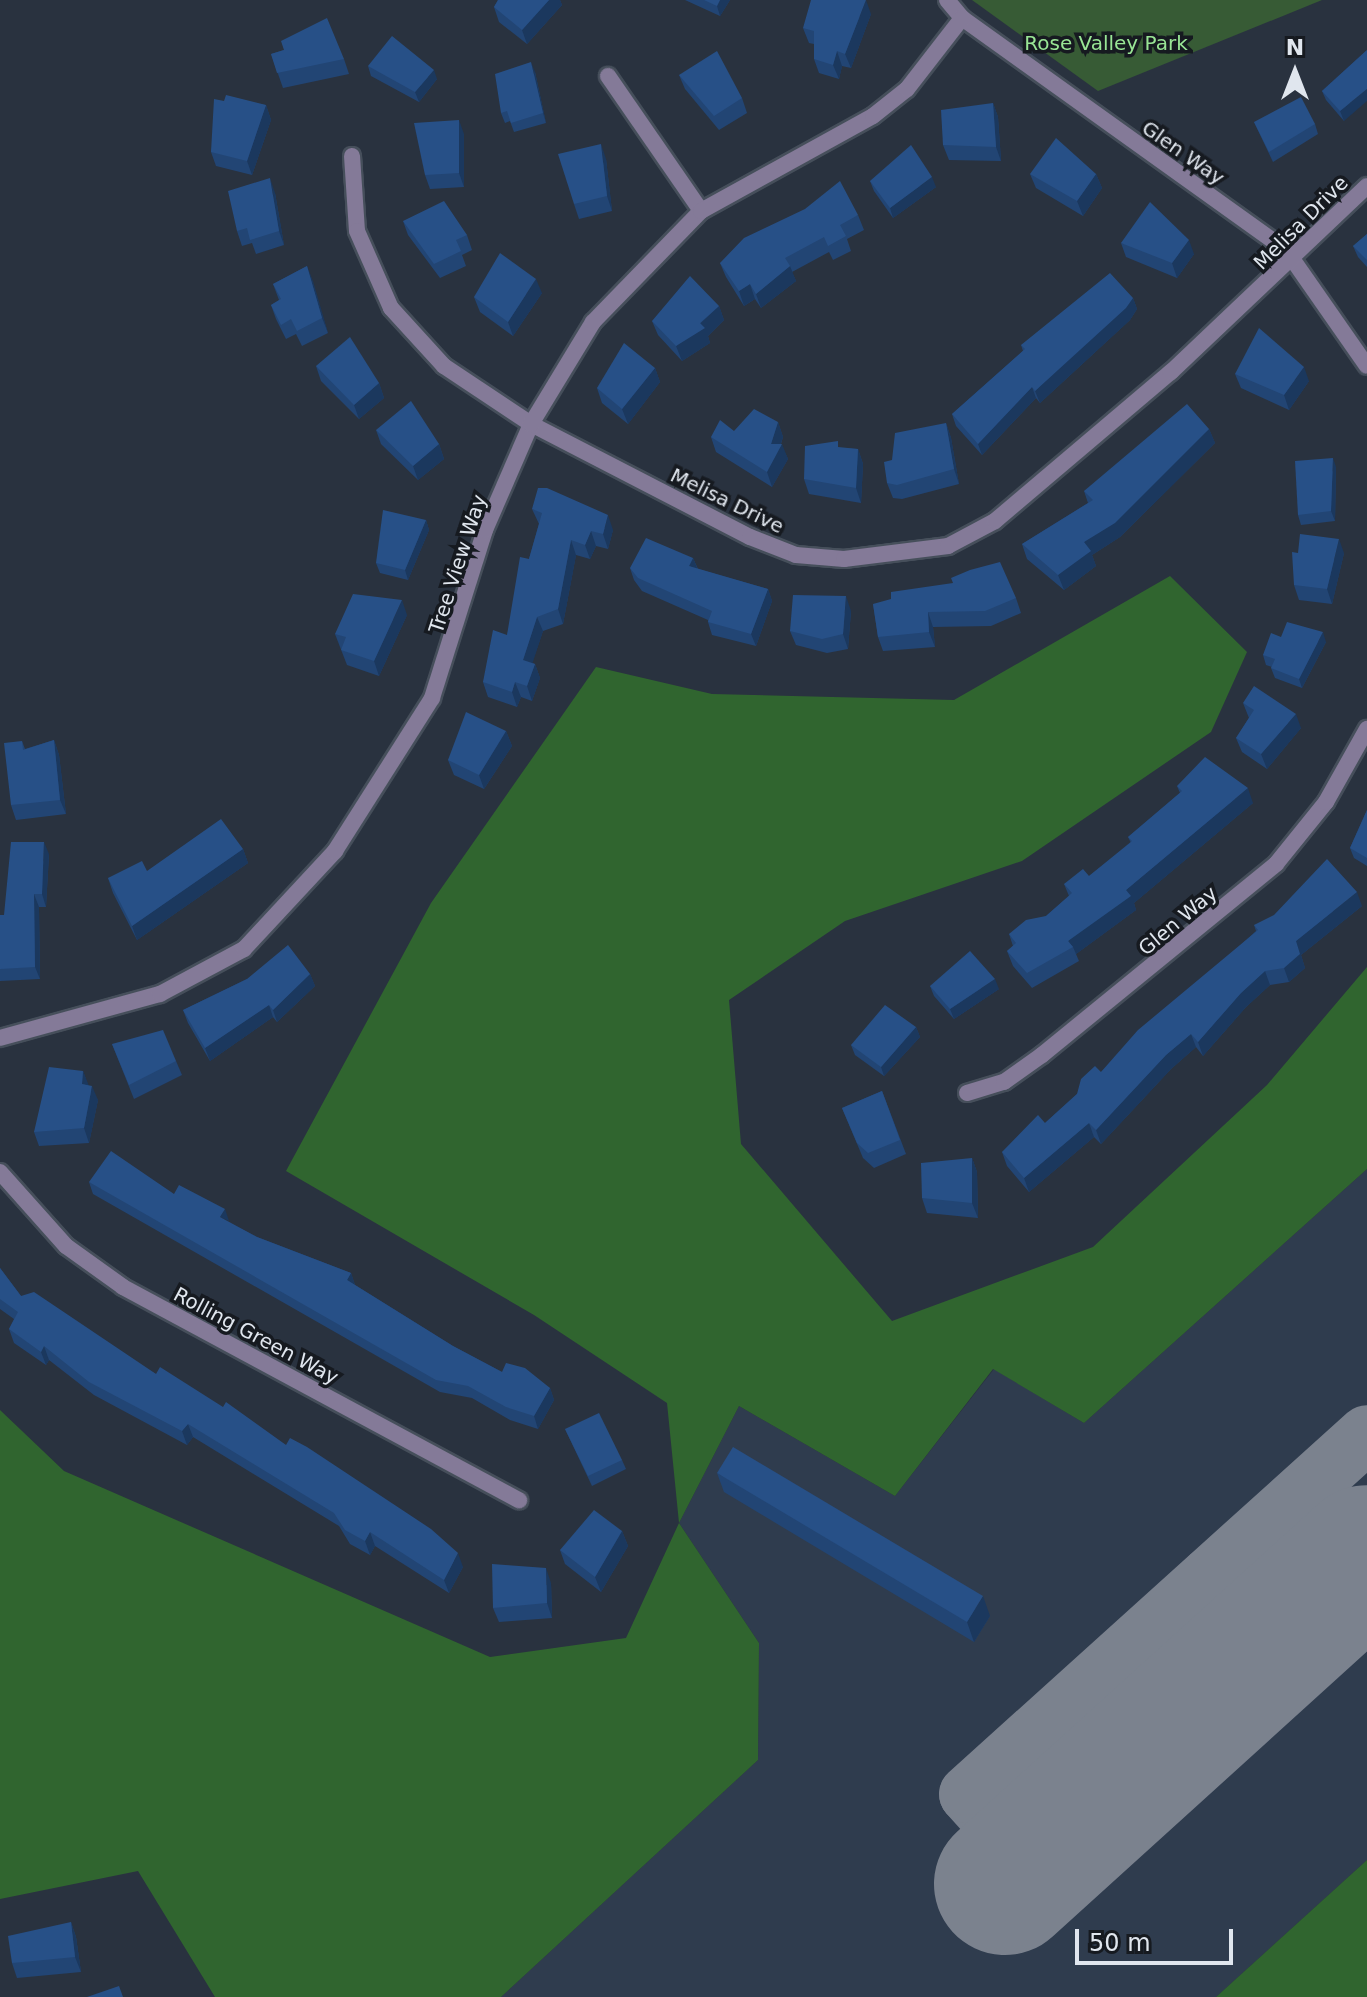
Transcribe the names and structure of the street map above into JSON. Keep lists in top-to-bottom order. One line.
{"streets":{"street":["Glen Way","Melisa Drive","Tree View Way","Rolling Green Way"]},"crossings":[["Glen Way","Melisa Drive"],["Glen Way","Tree View Way"],["Melisa Drive","Tree View Way"]],"parks":["Rose Valley Park"],"scale_bar":"50 m","north":"top"}
